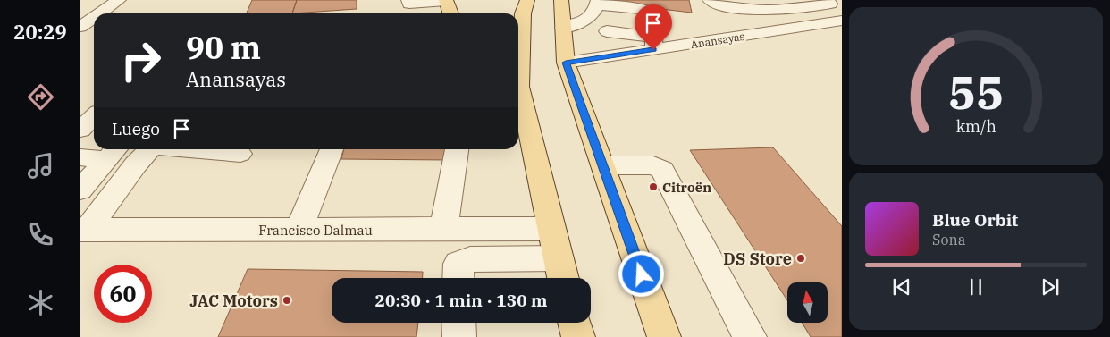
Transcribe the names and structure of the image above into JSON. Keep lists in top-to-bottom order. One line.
{"streets":{"street":["Anansayas","Francisco Dalmau"]},"places":["Citroën","DS Store","JAC Motors"],"north":"top","page":{"tabs":"20:29","turn":["90 m","Anansayas"],"then":"Luego","song":["Blue Orbit","Sona"],"limit":"60","trip":"20:30 · 1 min · 130 m","gauge":["55","km/h"]}}
